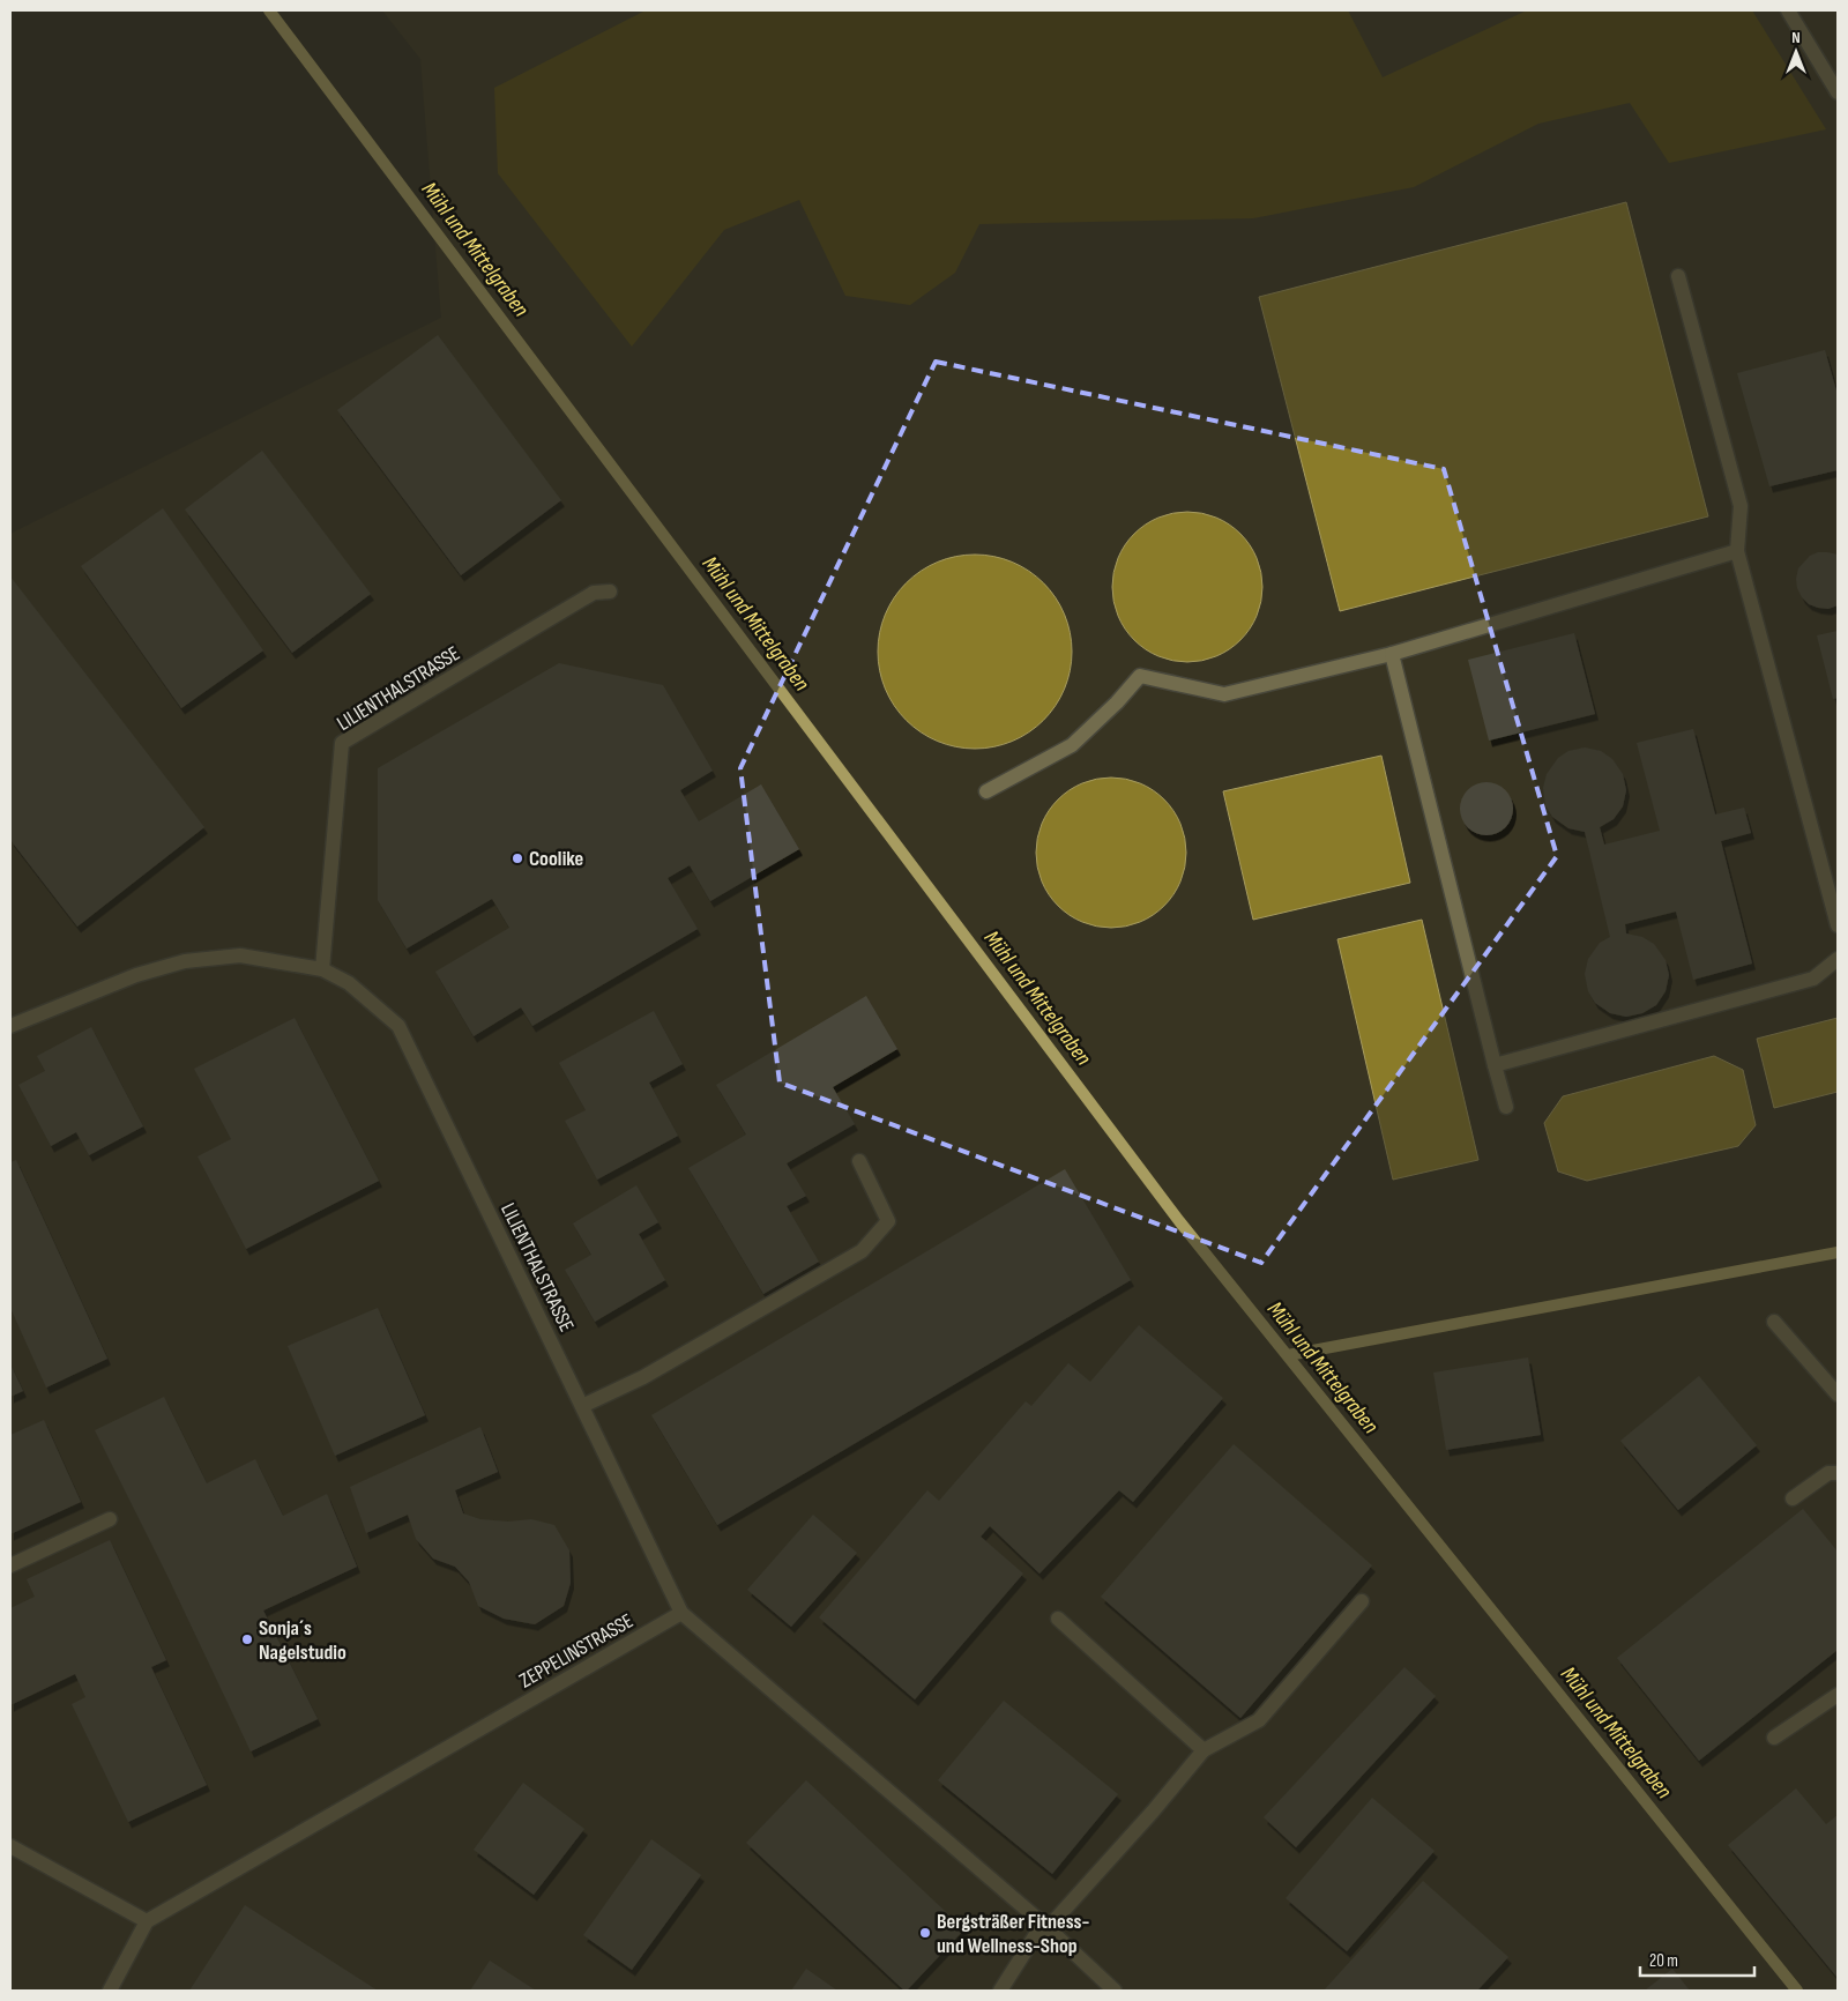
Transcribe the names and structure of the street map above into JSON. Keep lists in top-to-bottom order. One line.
{"streets":{"street":["LILIENTHALSTRASSE","ZEPPELINSTRASSE"]},"crossings":[["LILIENTHALSTRASSE","ZEPPELINSTRASSE"]],"water":["Mühl und Mittelgraben"],"places":["Coolike","Sonja´s Nagelstudio","Bergsträßer Fitness- und Wellness-Shop"],"scale_bar":"20 m","north":"top"}
